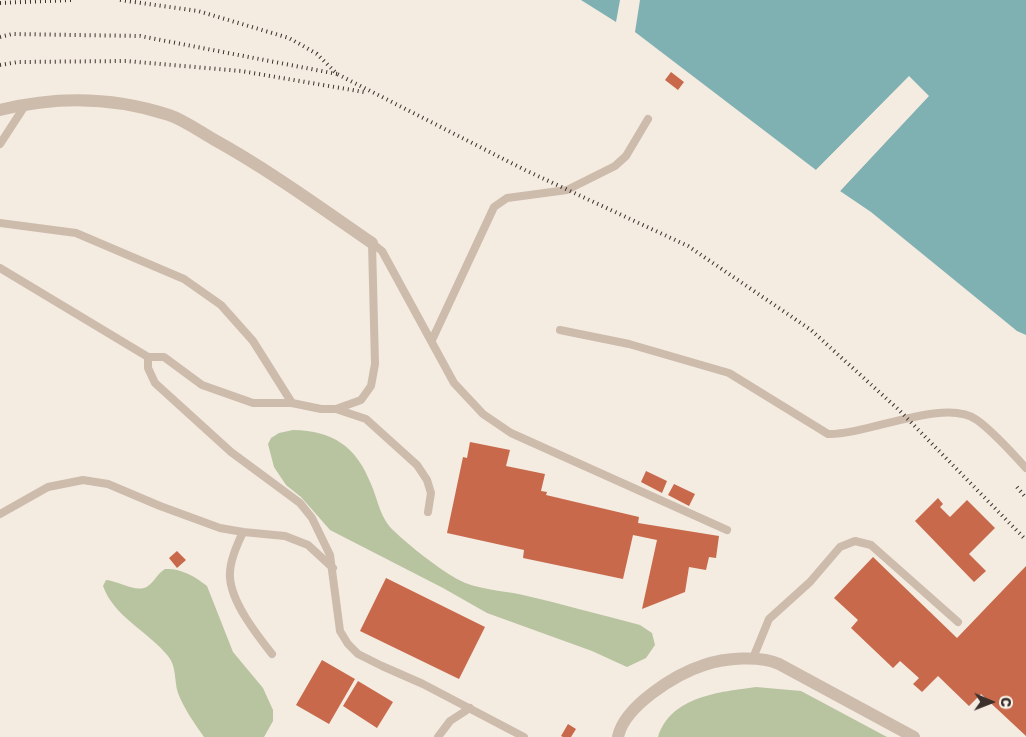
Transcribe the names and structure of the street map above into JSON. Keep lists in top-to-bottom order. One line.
{"north":"right"}
